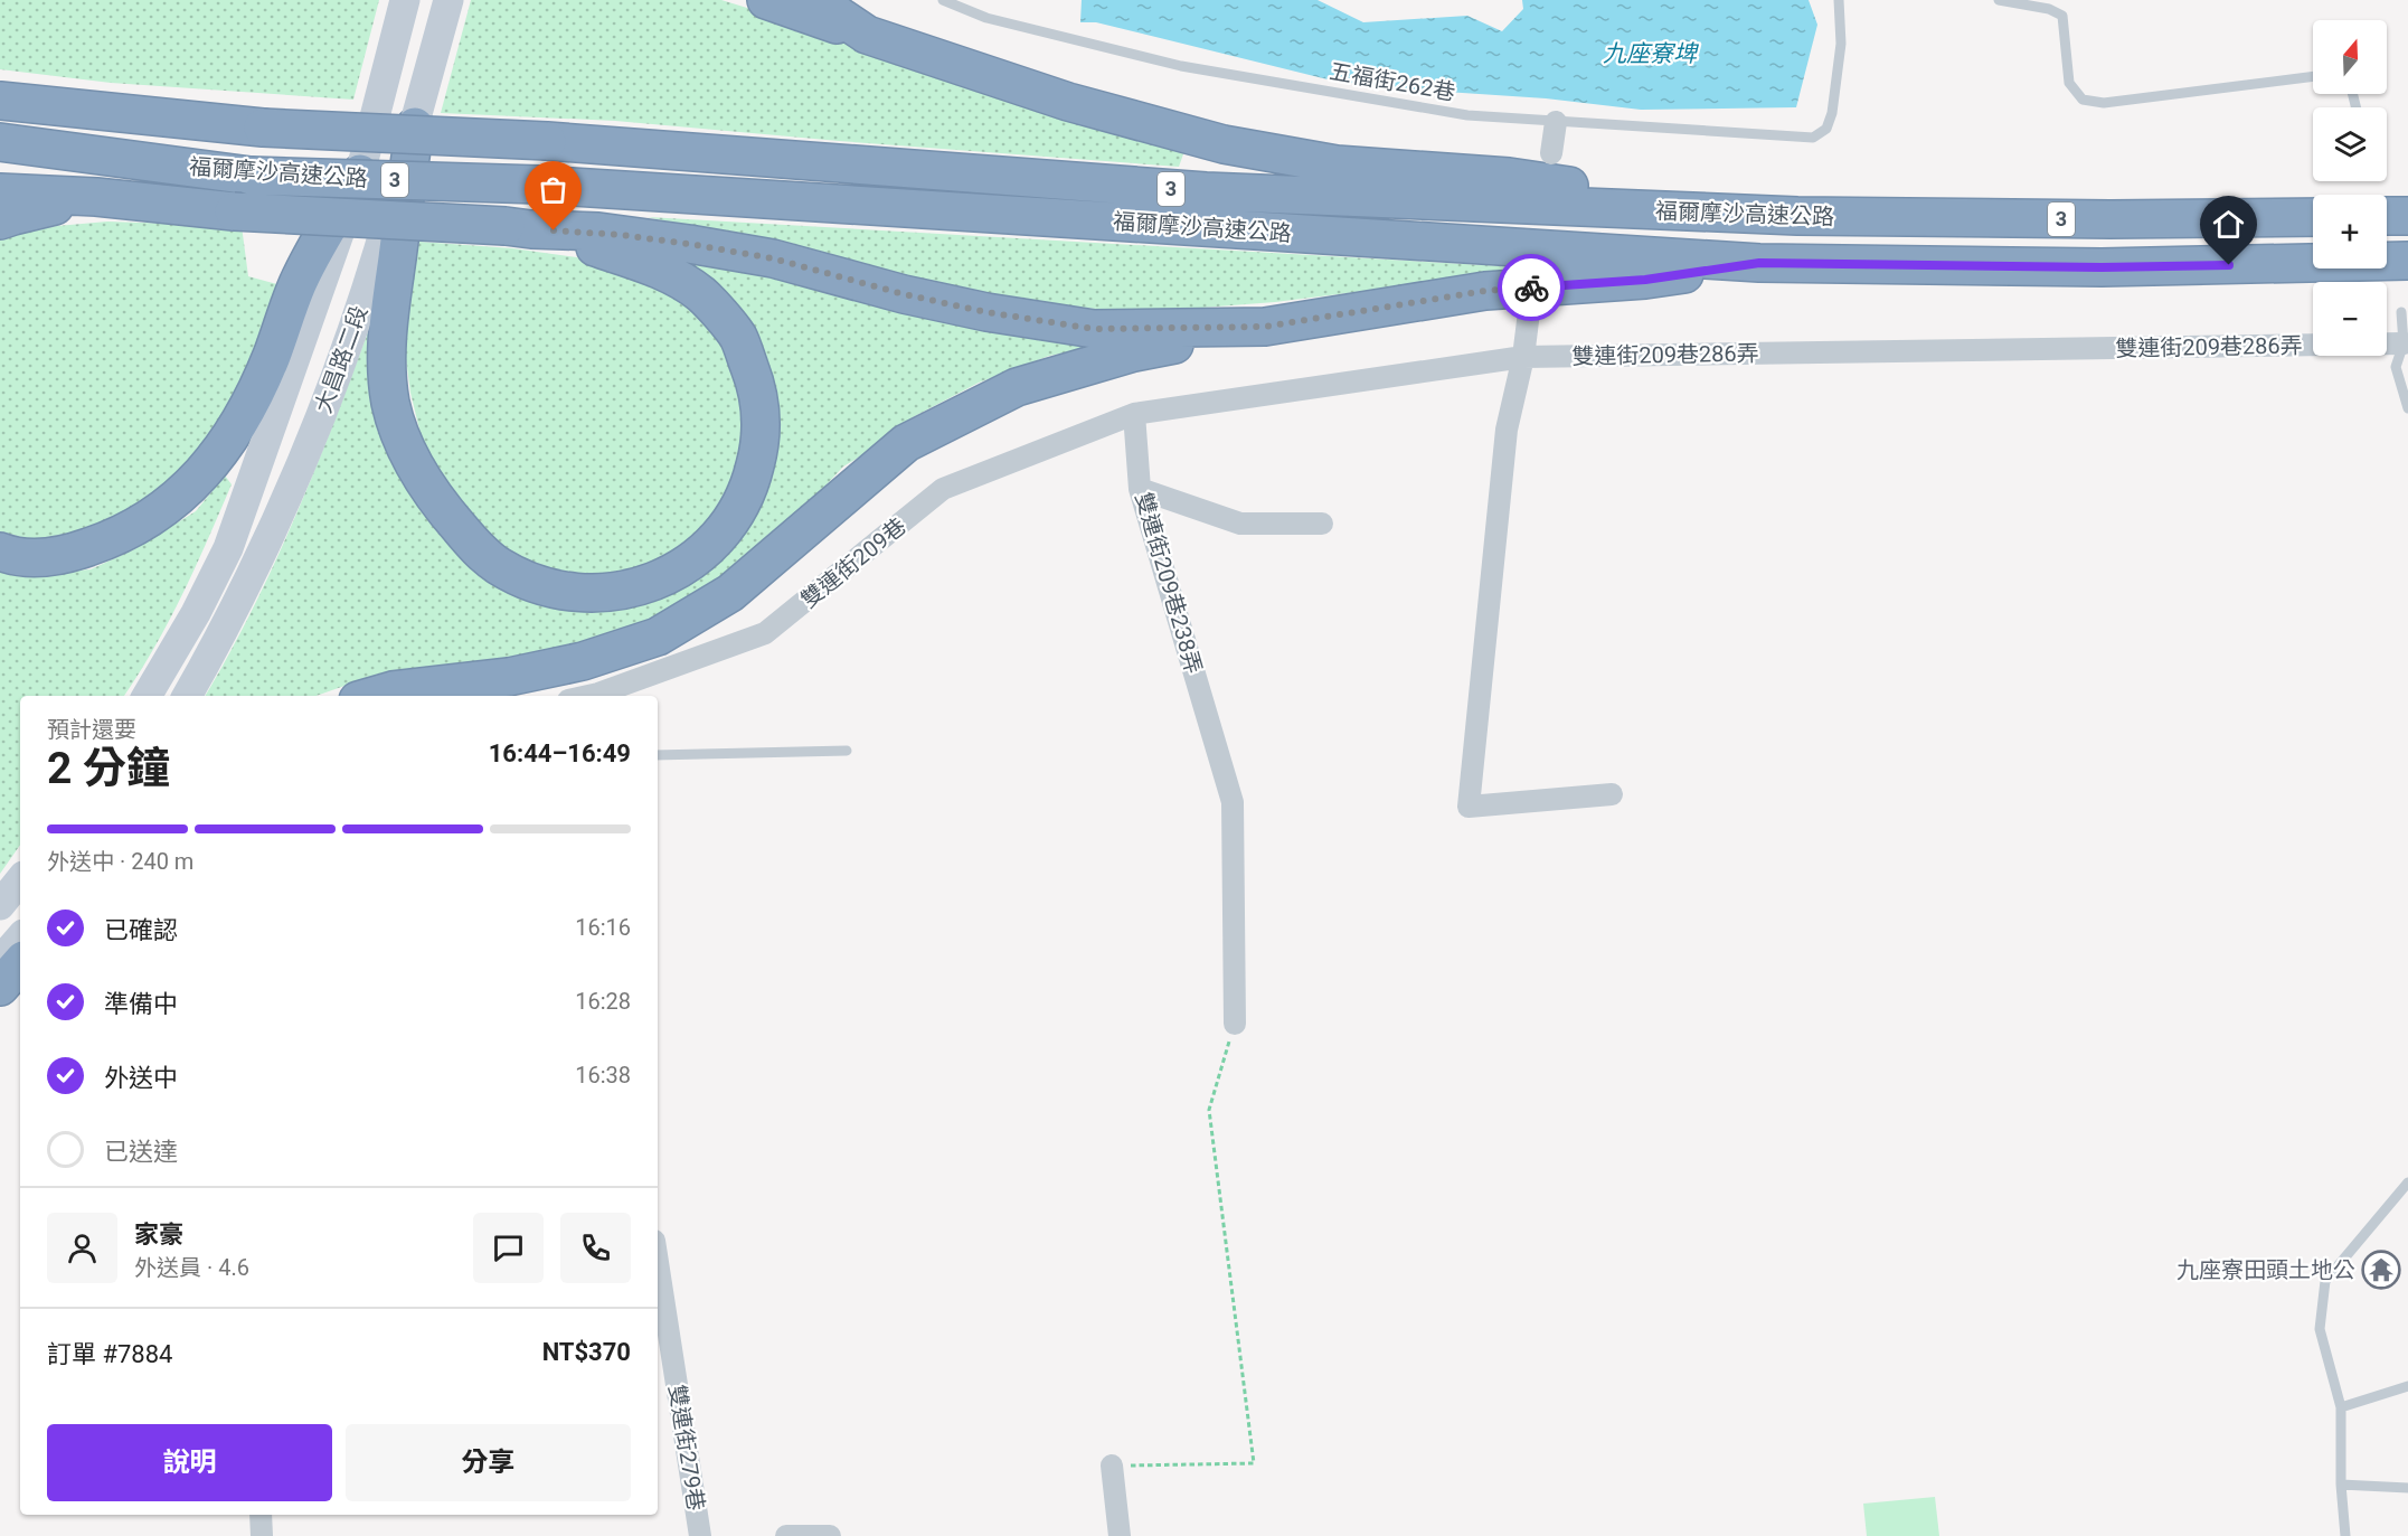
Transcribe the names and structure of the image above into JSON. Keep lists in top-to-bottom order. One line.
{"streets":{"highway":["福爾摩沙高速公路","3"],"main road":["大昌路二段"],"street":["雙連街209巷286弄","雙連街209巷","雙連街209巷238弄","雙連街279巷"],"lane":["五福街262巷"]},"crossings":[["雙連街209巷","雙連街209巷238弄"]],"water":["九座寮埤"],"places":{"temple":["九座寮田頭土地公"]},"north":"top","page":{"map_buttons":["+","−"],"heading":["2 分鐘","預計還要","16:44–16:49"],"panel":["家豪","外送員 · 4.6","訂單 #7884","NT$370"],"bar":"外送中 · 240 m","list":[["已確認","16:16"],["準備中","16:28"],["外送中","16:38"],"已送達"],"buttons":["說明","分享"]}}
